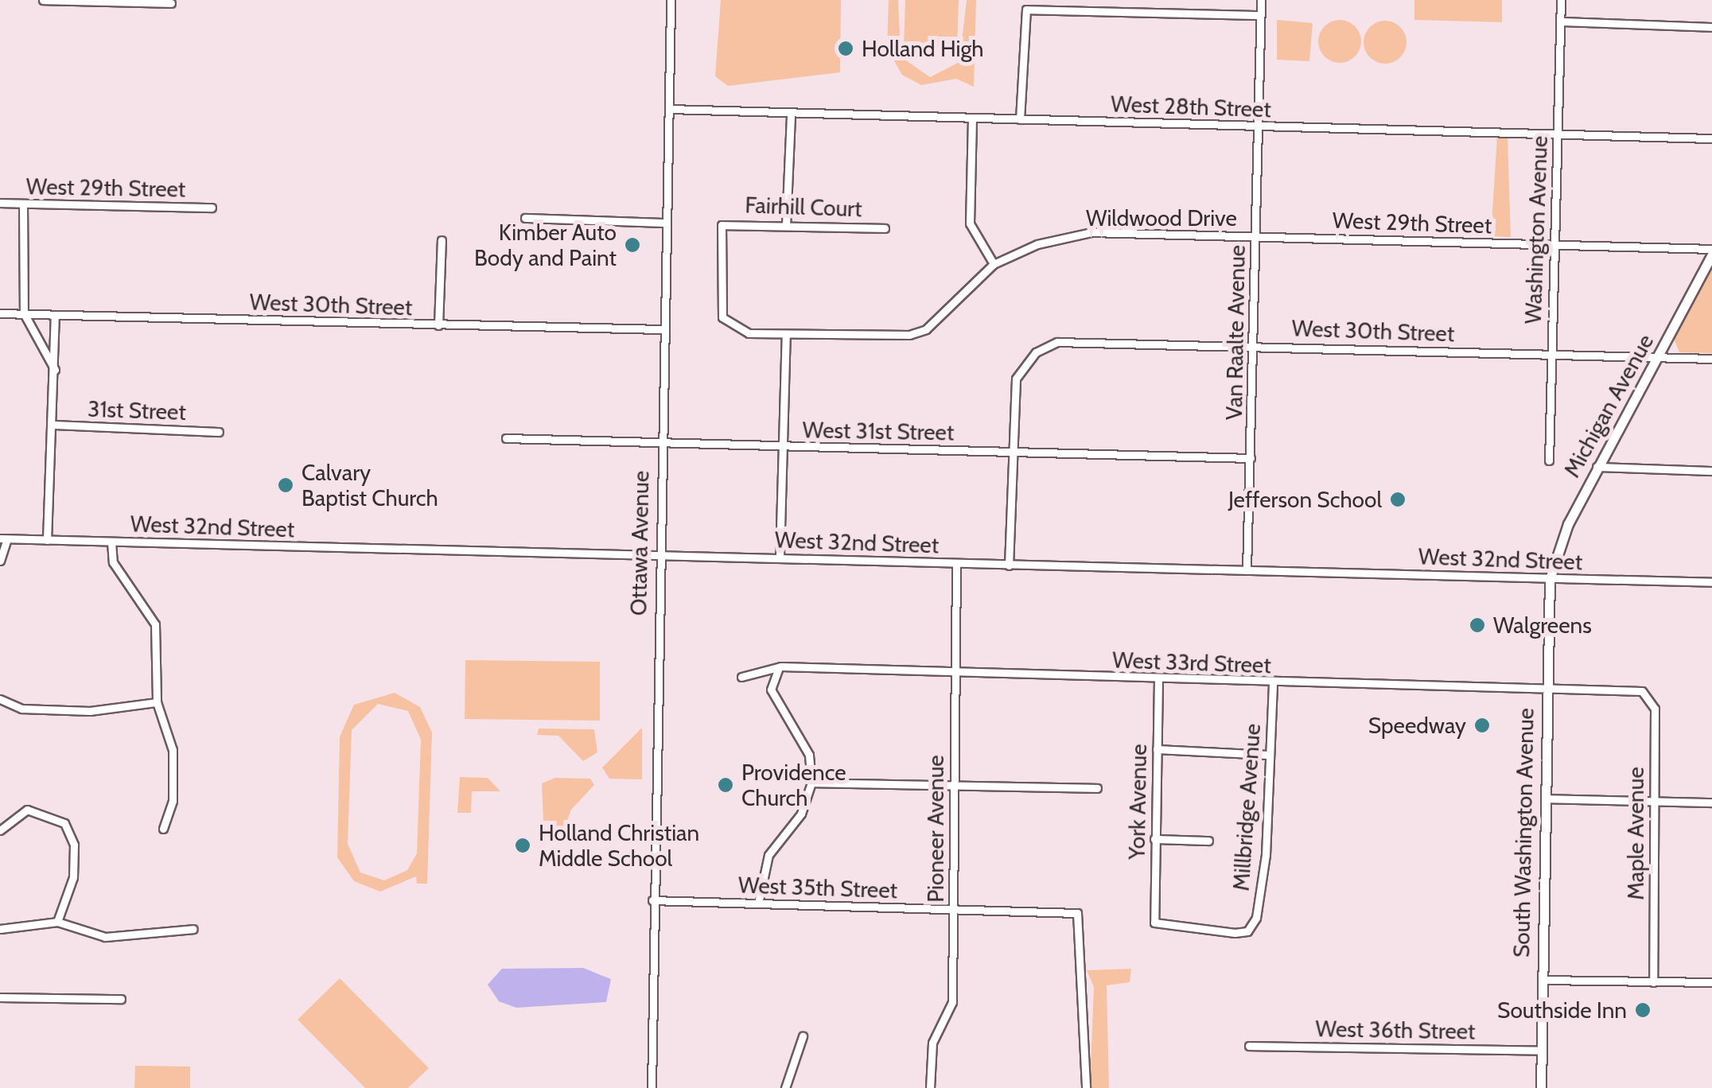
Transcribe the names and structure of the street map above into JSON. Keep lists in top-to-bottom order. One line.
{"streets":{"main road":["Michigan Avenue","South Washington Avenue"],"street":["West 28th Street","West 29th Street","Fairhill Court","Wildwood Drive","Washington Avenue","West 30th Street","Van Raalte Avenue","31st Street","West 31st Street","West 32nd Street","Ottawa Avenue","West 33rd Street","York Avenue","Millbridge Avenue","Pioneer Avenue","Maple Avenue","West 35th Street","West 36th Street"]},"crossings":[["West 28th Street","Washington Avenue"],["West 28th Street","Van Raalte Avenue"],["West 28th Street","Ottawa Avenue"],["West 29th Street","Wildwood Drive"],["West 29th Street","Washington Avenue"],["West 29th Street","Van Raalte Avenue"],["West 29th Street","Michigan Avenue"],["Fairhill Court","Wildwood Drive"],["Wildwood Drive","Van Raalte Avenue"],["Washington Avenue","West 30th Street"],["West 30th Street","Van Raalte Avenue"],["West 30th Street","Michigan Avenue"],["West 30th Street","West 31st Street"],["West 30th Street","Ottawa Avenue"],["Van Raalte Avenue","West 31st Street"],["Van Raalte Avenue","West 32nd Street"],["Michigan Avenue","West 32nd Street"],["Michigan Avenue","South Washington Avenue"],["West 31st Street","Ottawa Avenue"],["West 32nd Street","Ottawa Avenue"],["West 32nd Street","Pioneer Avenue"],["West 32nd Street","South Washington Avenue"],["Ottawa Avenue","West 35th Street"],["West 33rd Street","York Avenue"],["West 33rd Street","Millbridge Avenue"],["West 33rd Street","Pioneer Avenue"],["West 33rd Street","South Washington Avenue"],["West 33rd Street","Maple Avenue"],["York Avenue","Millbridge Avenue"],["Pioneer Avenue","West 35th Street"],["South Washington Avenue","West 36th Street"]],"places":["Holland High","Kimber Auto Body and Paint","Calvary Baptist Church","Jefferson School","Walgreens","Speedway","Providence Church","Holland Christian Middle School","Southside Inn"]}
